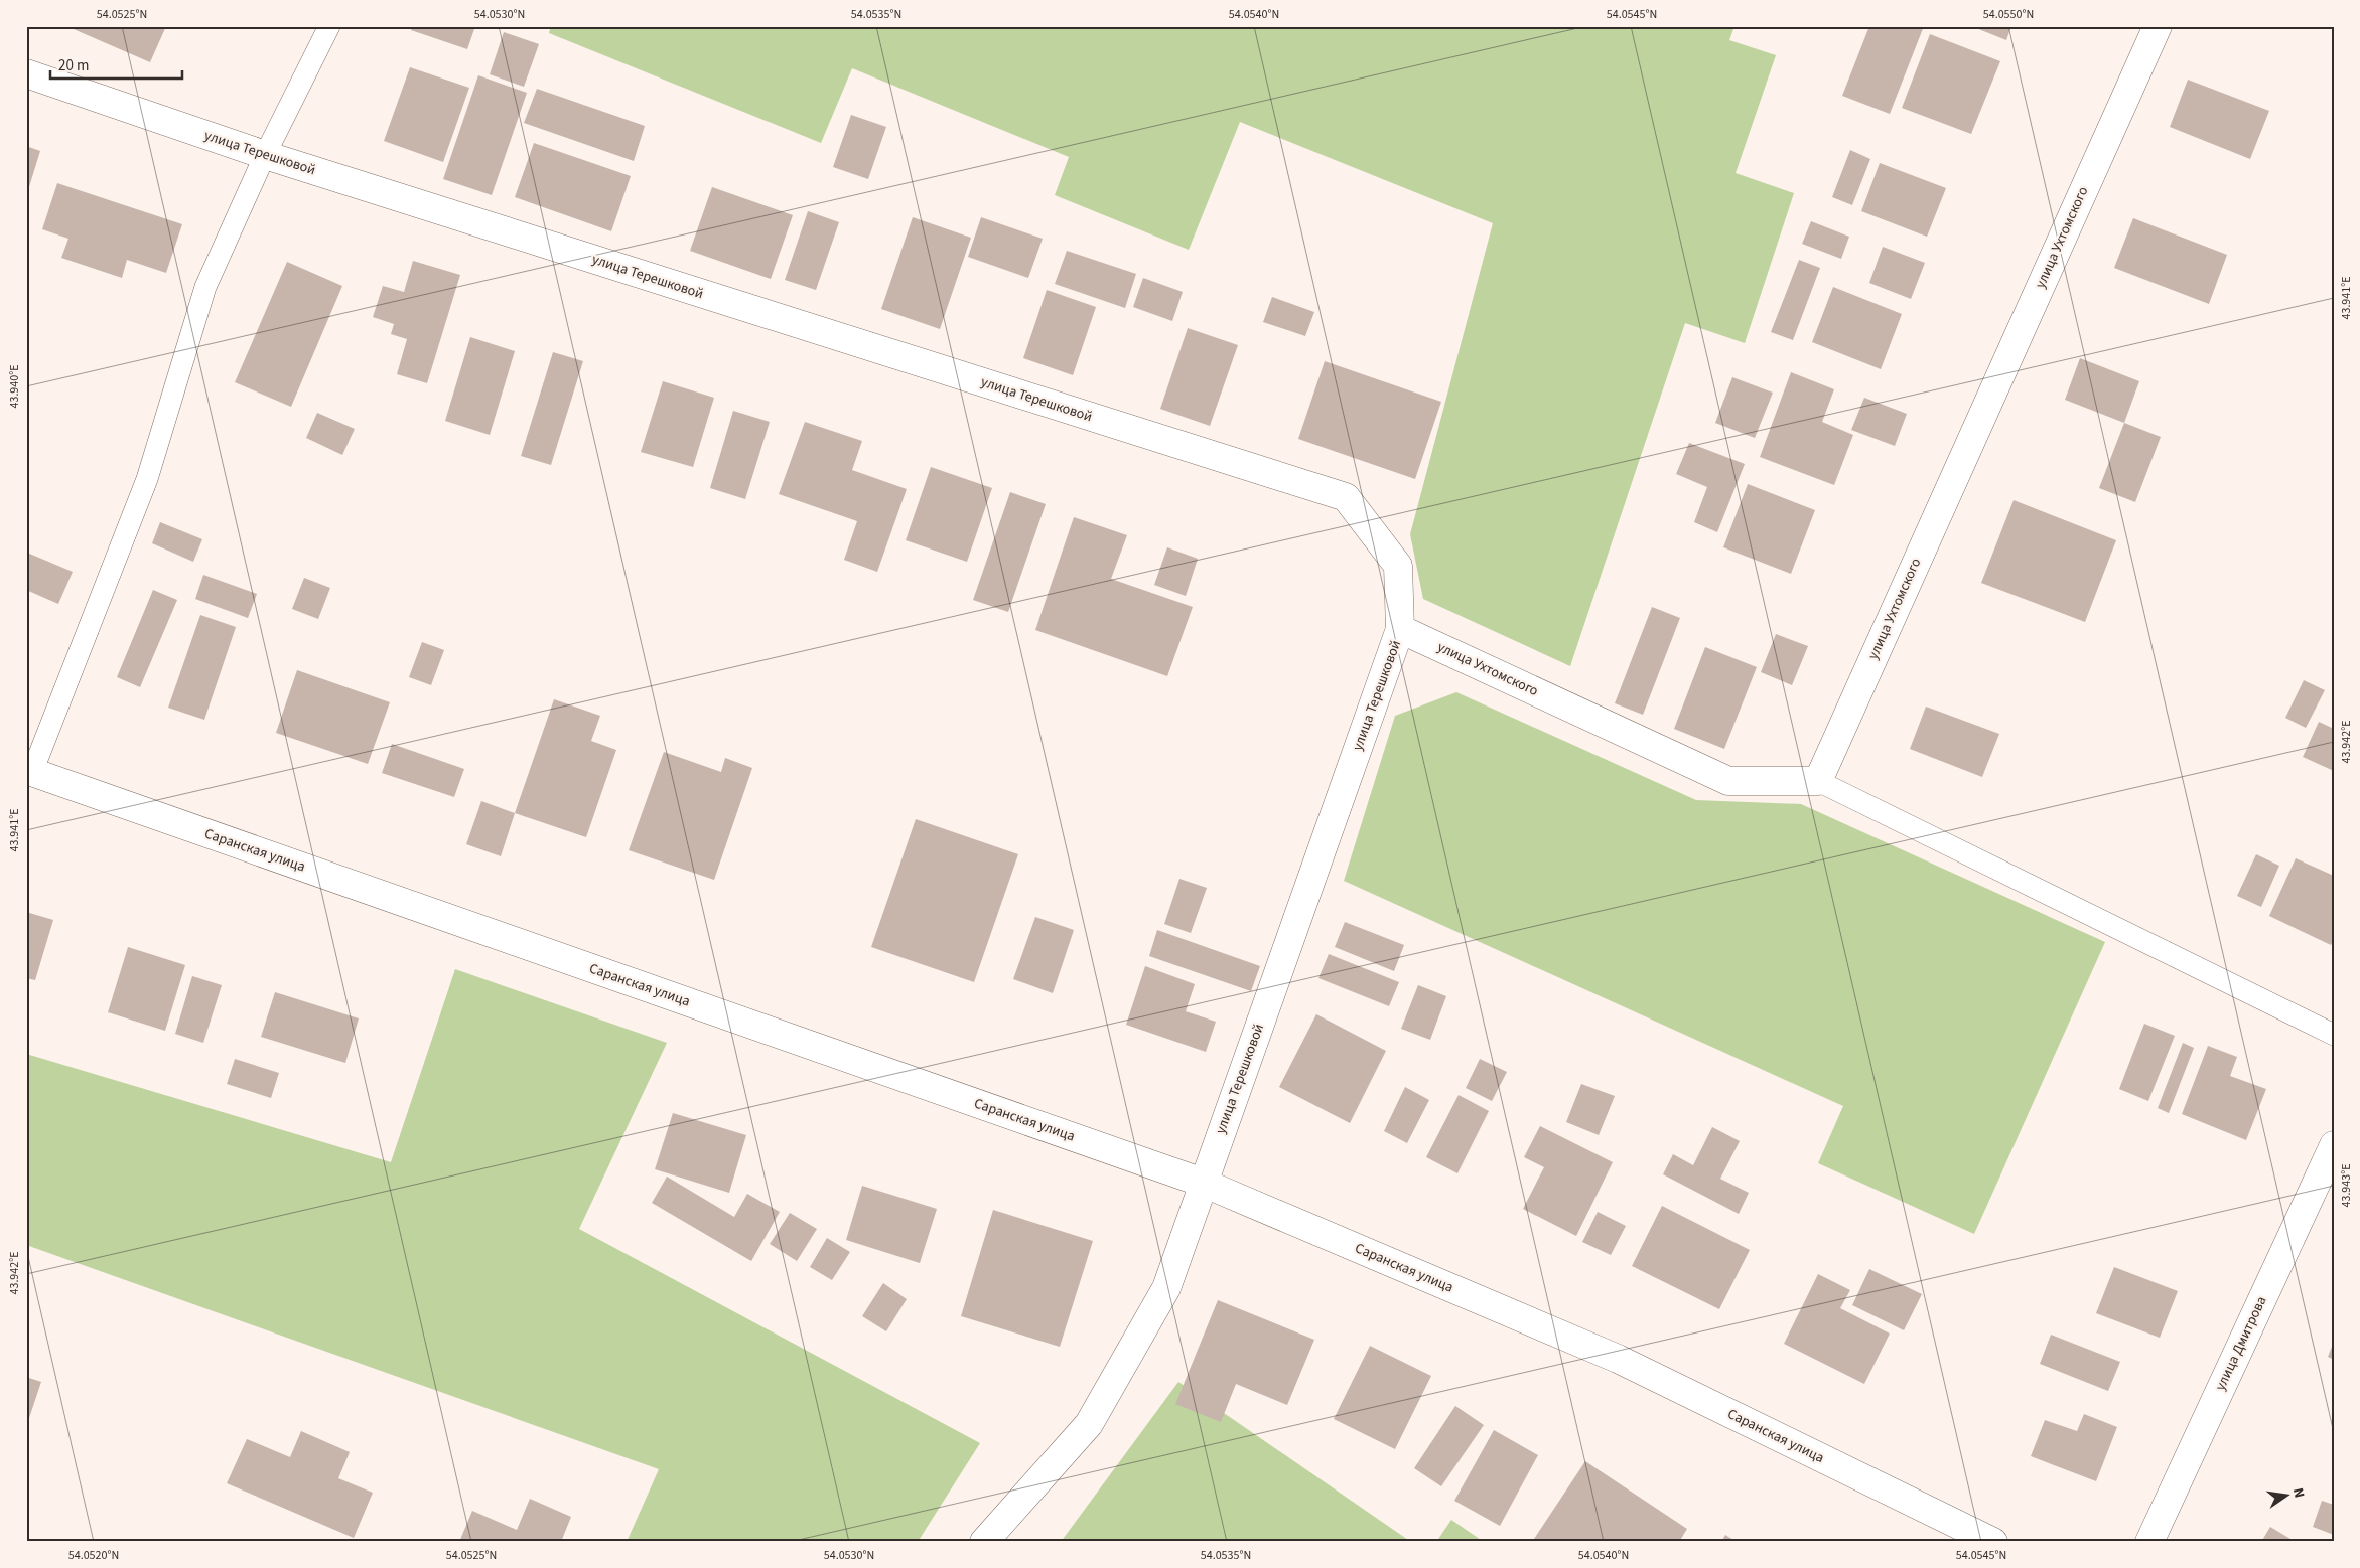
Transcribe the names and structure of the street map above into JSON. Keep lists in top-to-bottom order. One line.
{"streets":{"street":["улица Терешковой","улица Ухтомского","Саранская улица","улица Дмитрова"]},"crossings":[["улица Терешковой","улица Ухтомского"],["улица Терешковой","Саранская улица"]],"scale_bar":"20 m","north":"right","coordinates":["54.0525°N","54.0530°N","54.0535°N","54.0540°N","54.0545°N","54.0550°N","43.941°E","43.940°E","43.942°E","43.943°E","54.0520°N"]}
